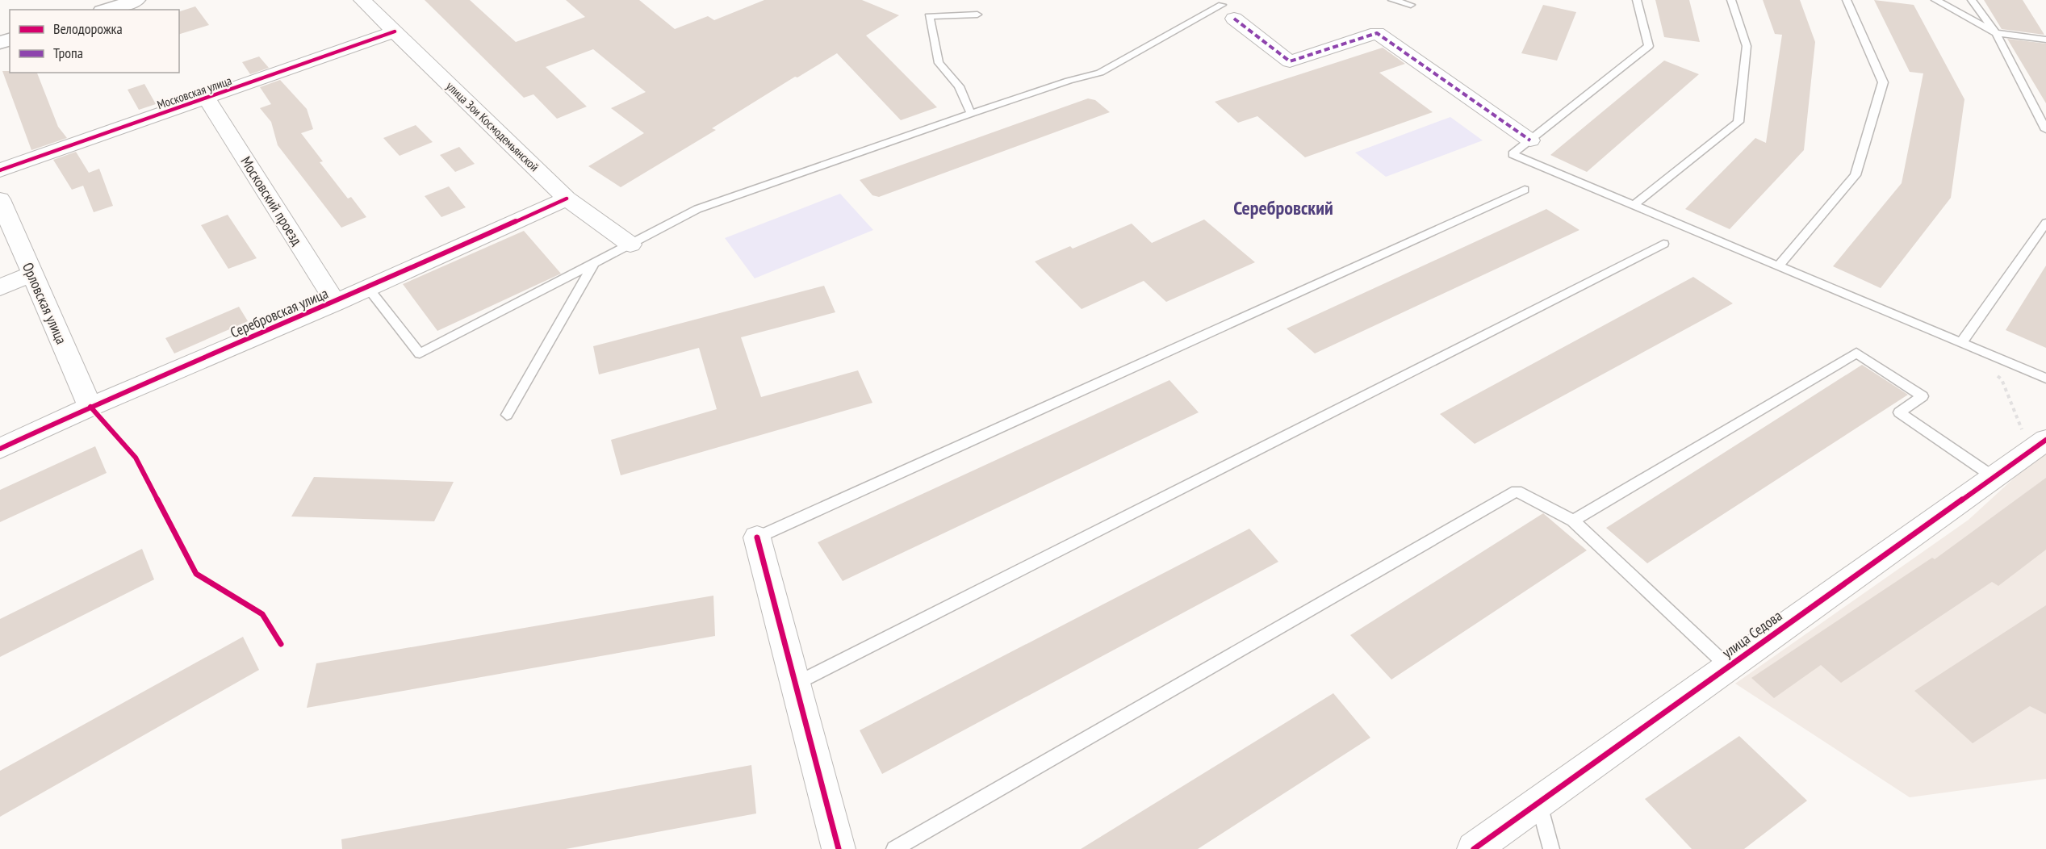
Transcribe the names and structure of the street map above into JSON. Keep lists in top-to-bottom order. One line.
{"streets":{"street":["Московская улица","улица Зои Космодемьянской","Московский проезд","Орловская улица","Серебровская улица","улица Седова"]},"crossings":[["Московская улица","улица Зои Космодемьянской"],["Московская улица","Московский проезд"],["улица Зои Космодемьянской","Серебровская улица"],["Московский проезд","Серебровская улица"],["Орловская улица","Серебровская улица"]],"districts":["Серебровский"],"legend":["Велодорожка","Тропа"]}
